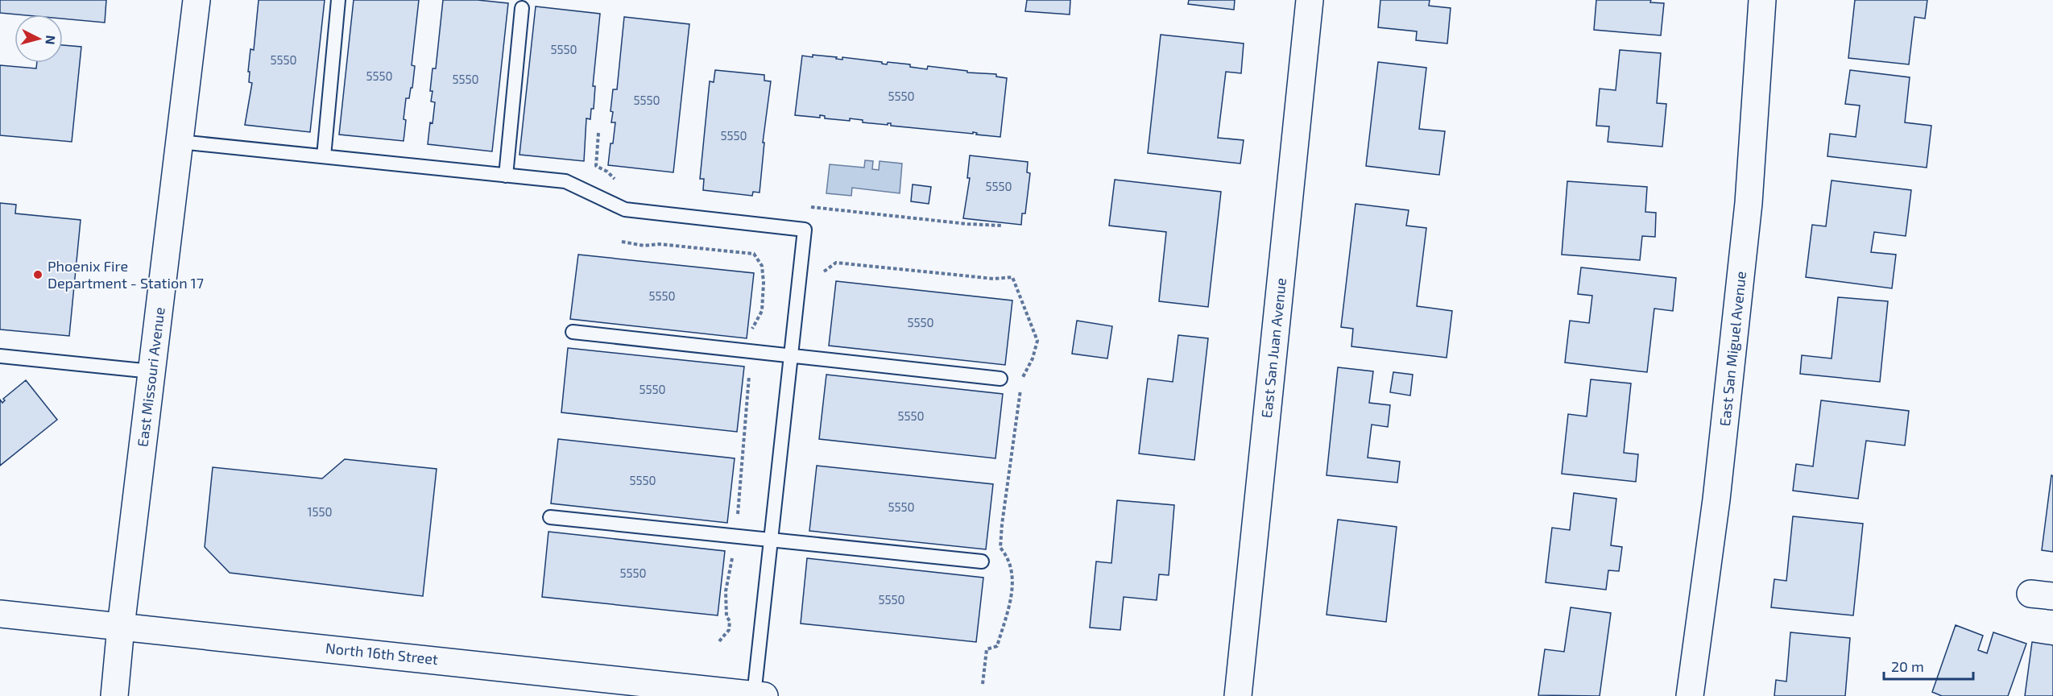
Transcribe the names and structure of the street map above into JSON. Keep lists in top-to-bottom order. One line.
{"streets":{"street":["East San Juan Avenue","East San Miguel Avenue","East Missouri Avenue","North 16th Street"]},"crossings":[["East Missouri Avenue","North 16th Street"]],"places":["Phoenix Fire Department - Station 17"],"house_numbers":["5550","5550","5550","5550","5550","5550","5550","5550","5550","5550","5550","5550","5550","5550","1550","5550","5550"],"scale_bar":"20 m","north":"right"}
